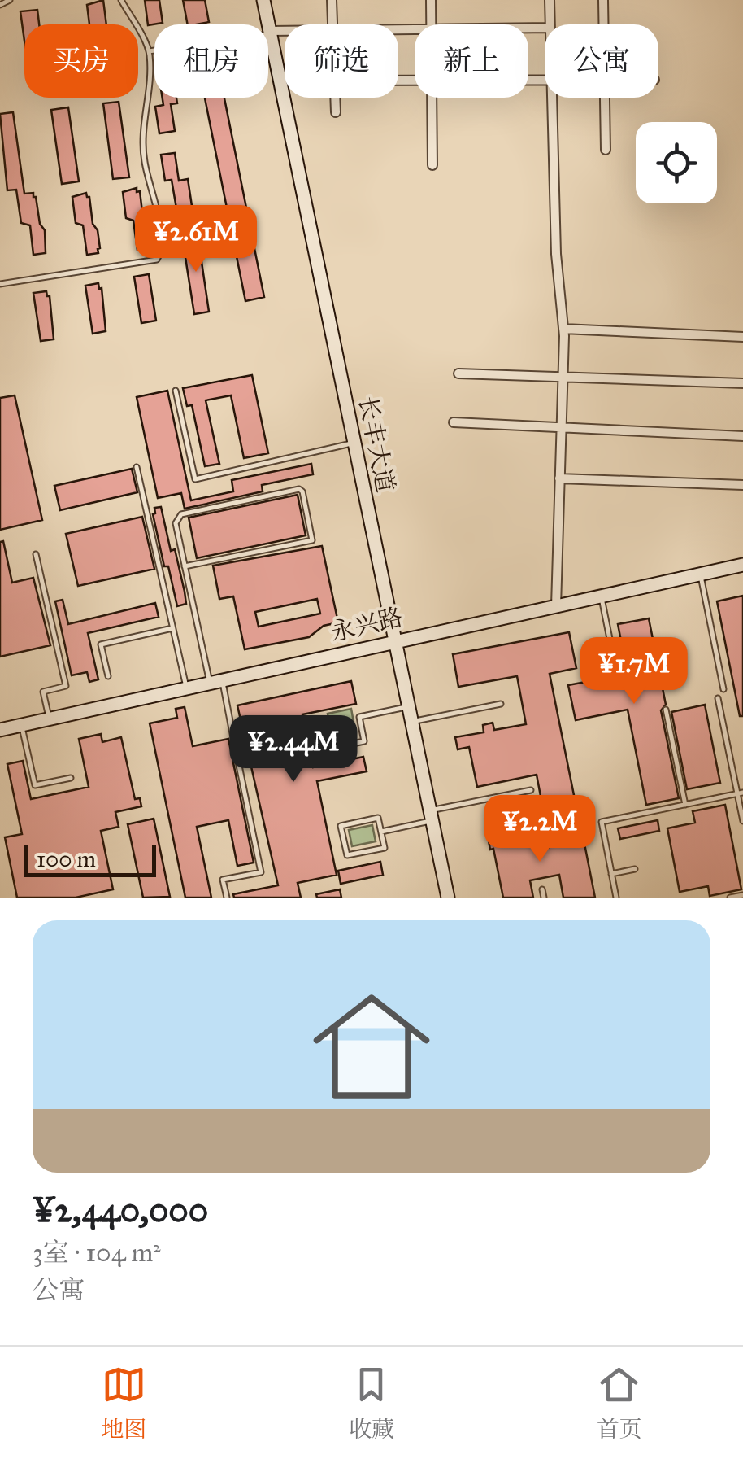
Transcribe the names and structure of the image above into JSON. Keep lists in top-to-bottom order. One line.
{"streets":{"main road":["长丰大道","永兴路"]},"crossings":[["长丰大道","永兴路"]],"scale_bar":"100 m","page":{"chip":["买房","租房","筛选","新上","公寓"],"price":["¥2.61M","¥1.7M","¥2.44M","¥2.2M"],"scale":"100 m","list":[{"name":"¥2,440,000","note":"3室 · 104 m² · 公寓"}],"tabs":["地图","收藏","首页"]}}
